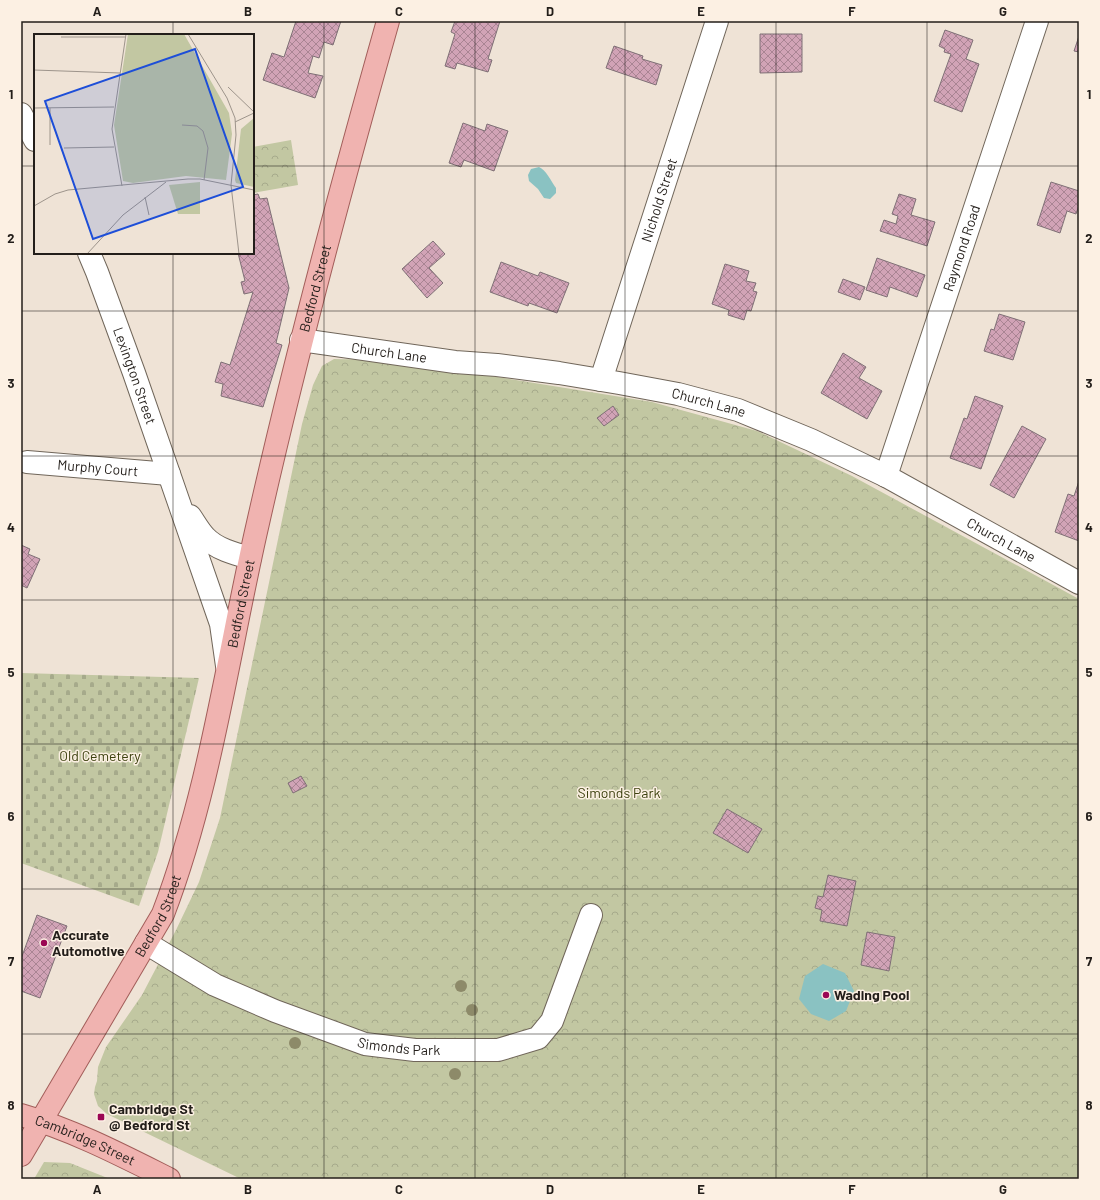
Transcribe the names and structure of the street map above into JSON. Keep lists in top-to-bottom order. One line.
{"streets":{"main road":["Bedford Street","Cambridge Street"],"street":["Nichold Street","Raymond Road","Church Lane","Lexington Street","Murphy Court","Simonds Park"]},"crossings":[["Nichold Street","Church Lane"],["Raymond Road","Church Lane"],["Bedford Street","Church Lane"],["Bedford Street","Lexington Street"],["Bedford Street","Simonds Park"],["Bedford Street","Cambridge Street"],["Lexington Street","Murphy Court"]],"parks":["Old Cemetery","Simonds Park"],"places":{"other":["Accurate Automotive","Wading Pool"],"transit":["Cambridge St @ Bedford St"]},"grid":{"columns":["A","B","C","D","E","F","G"],"rows":["1","2","3","4","5","6","7","8"]}}
